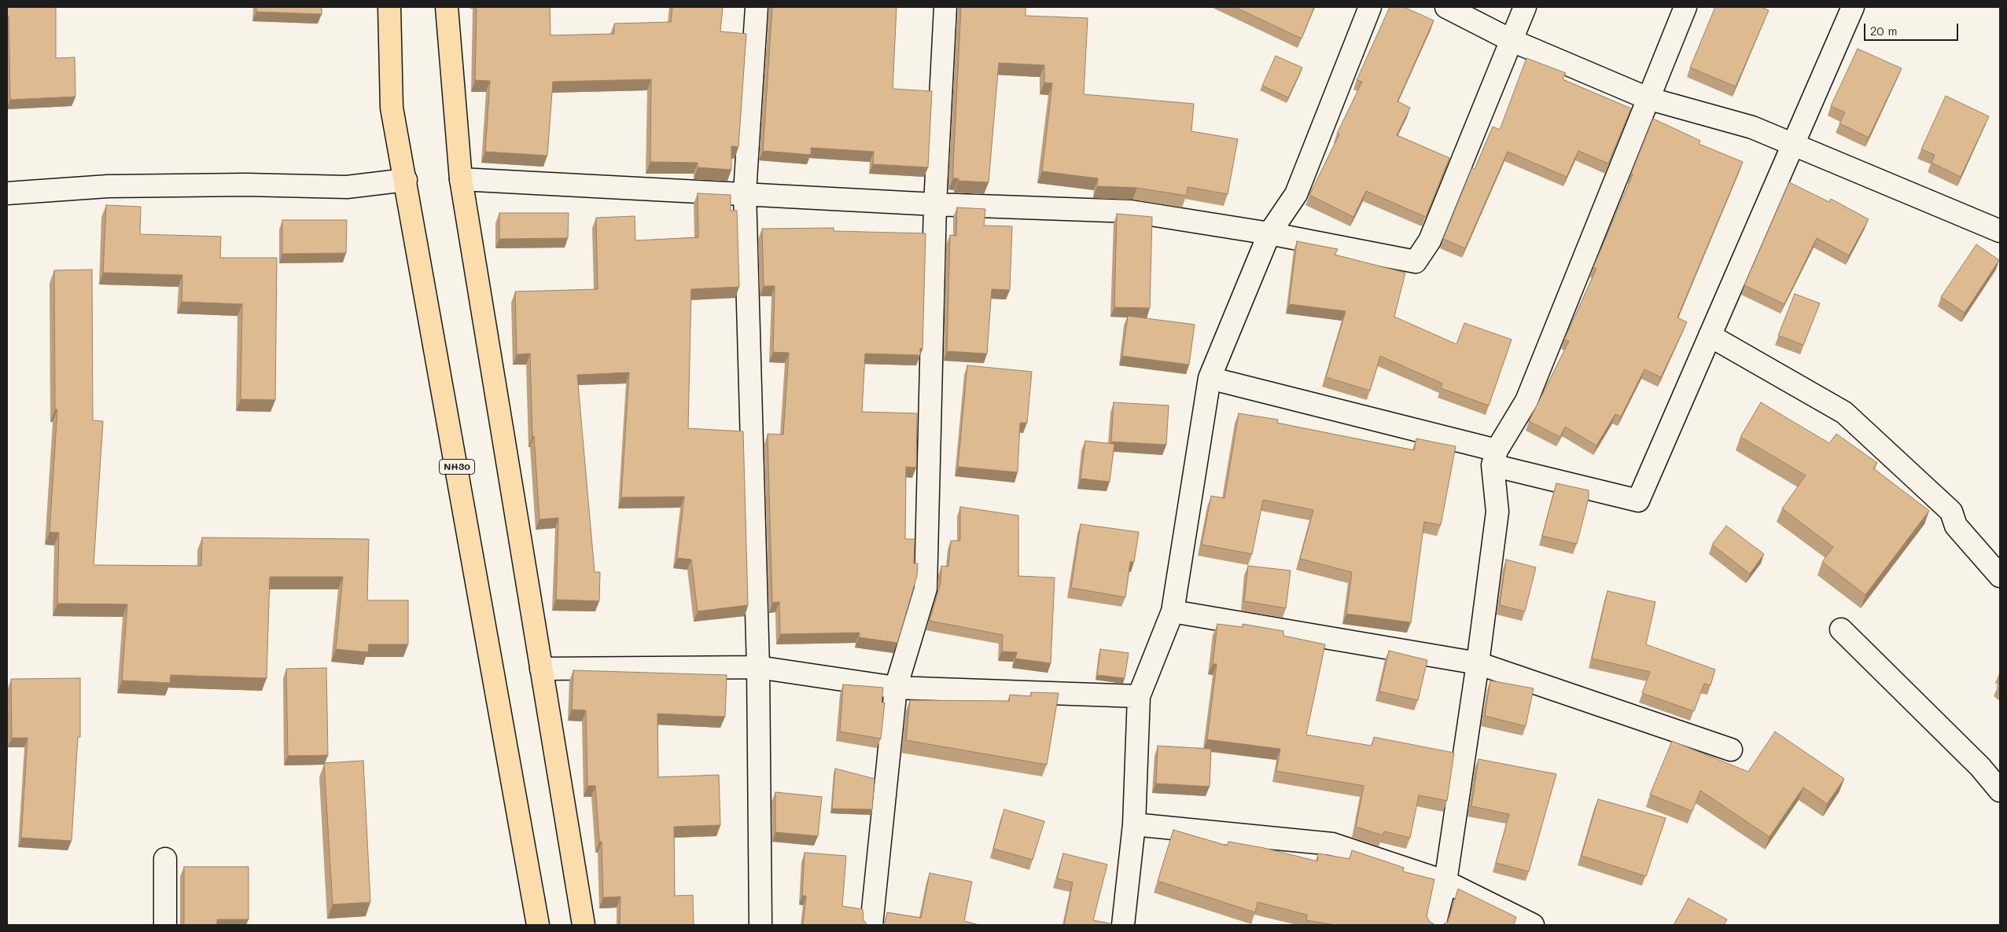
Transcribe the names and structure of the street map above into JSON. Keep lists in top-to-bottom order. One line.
{"streets":{"highway":["NH30"]},"scale_bar":"20 m"}
